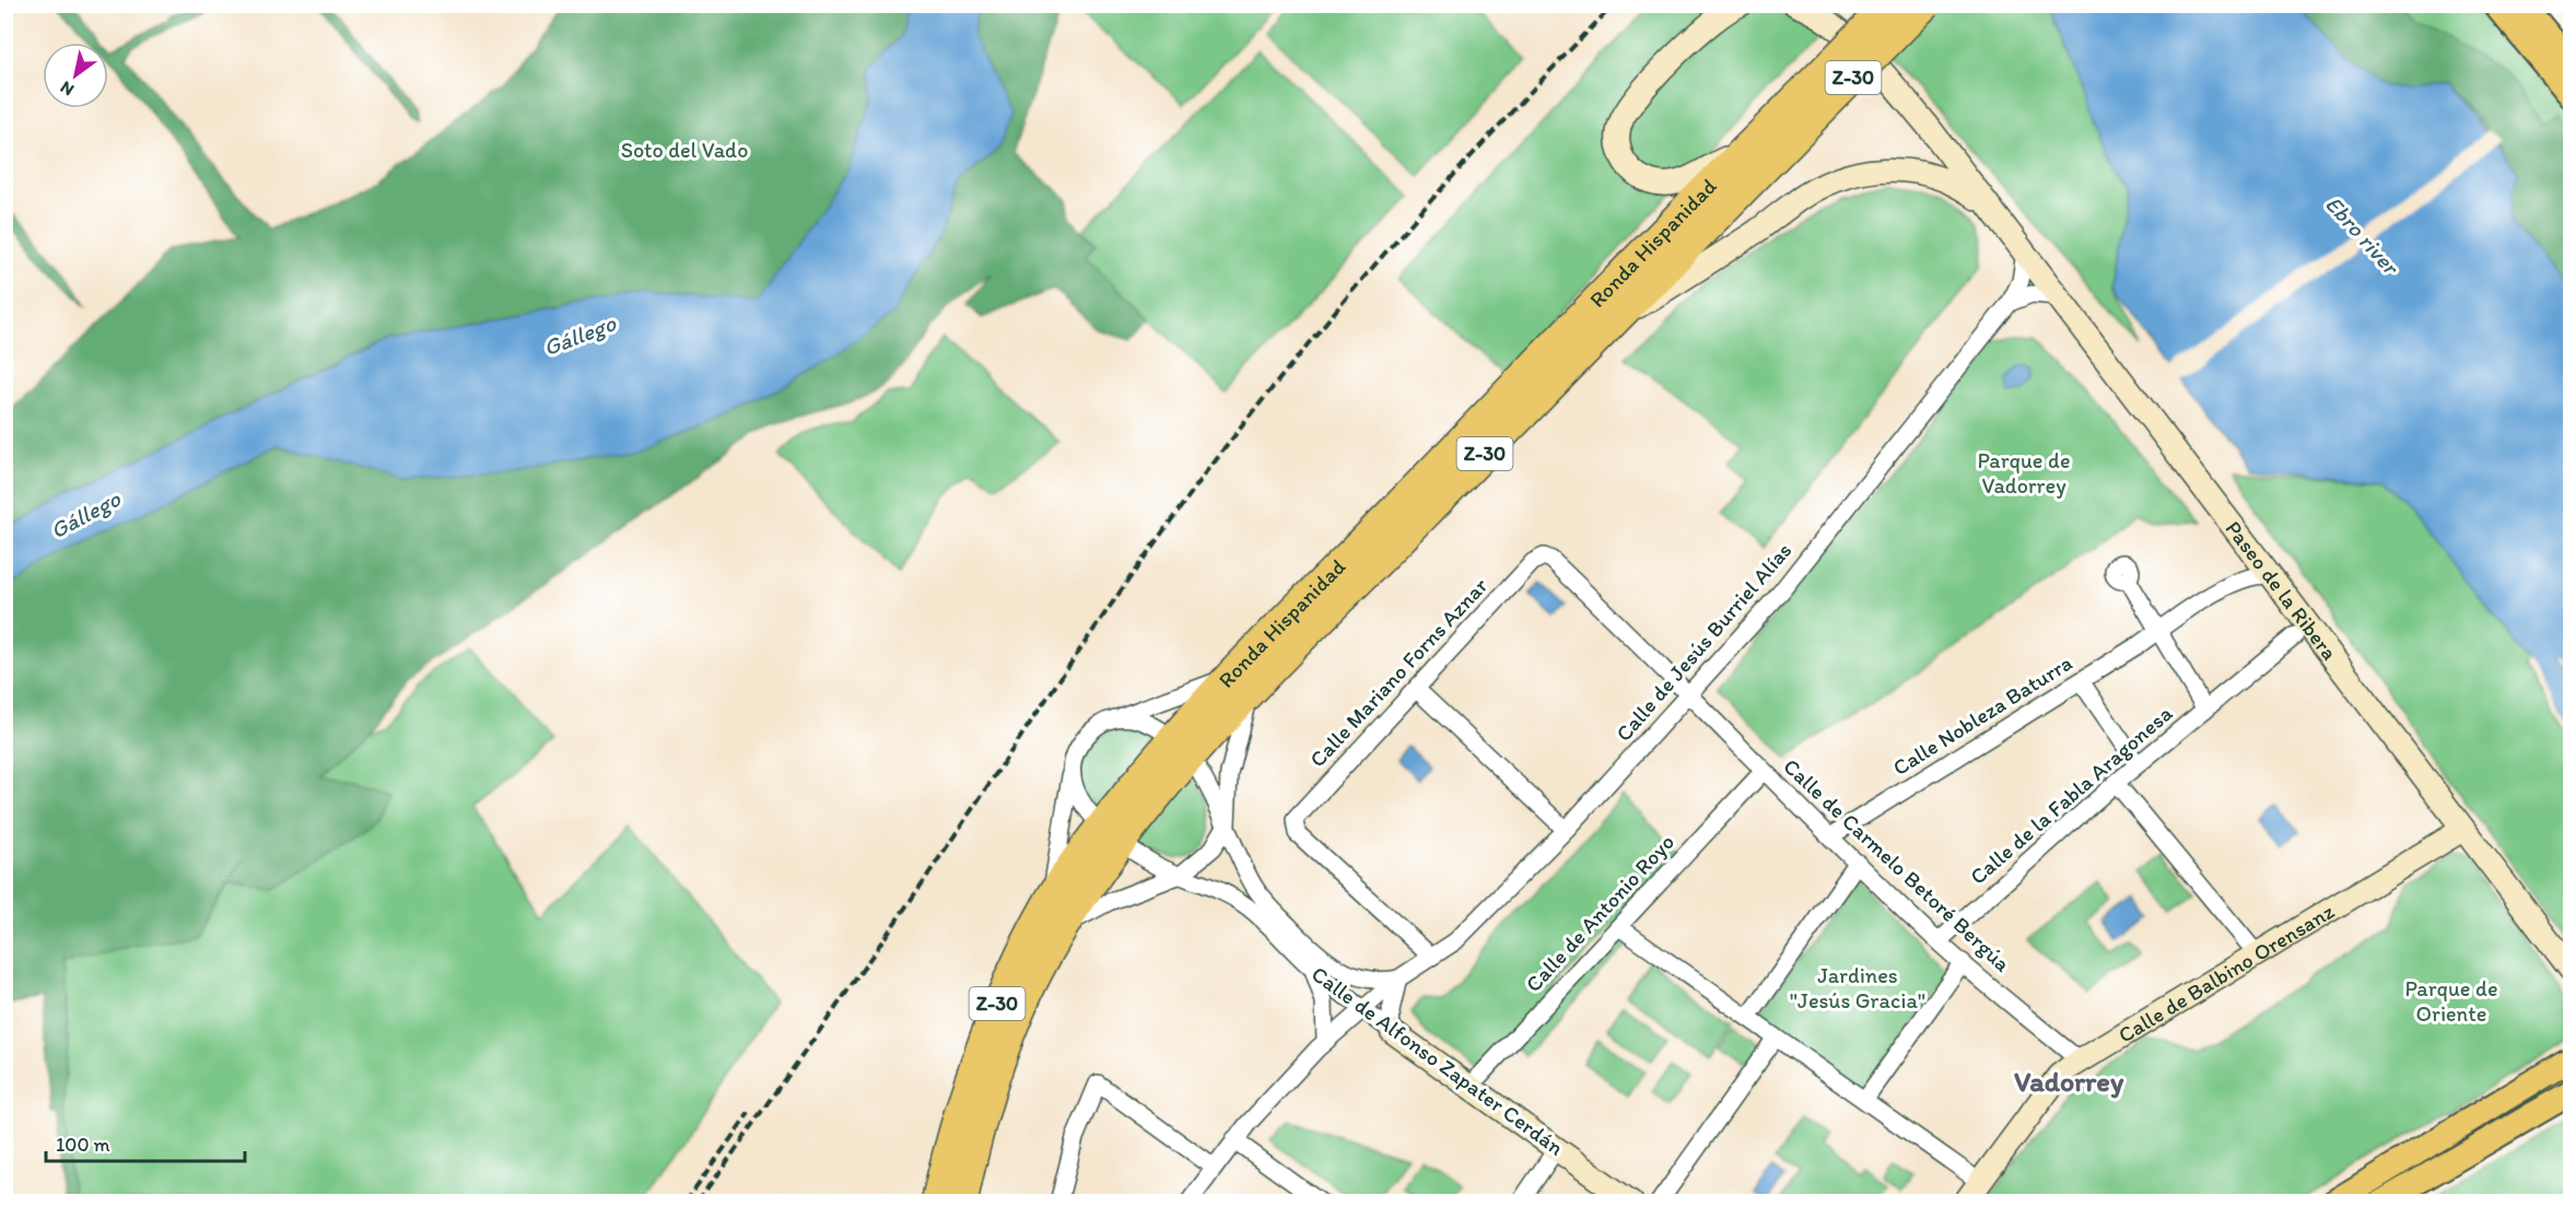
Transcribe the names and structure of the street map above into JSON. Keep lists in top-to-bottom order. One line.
{"streets":{"highway":["Z-30","Ronda Hispanidad"],"main road":["Paseo de la Ribera","Calle de Balbino Orensanz","Calle de Alfonso Zapater Cerdán"],"street":["Calle de Jesús Burriel Alías","Calle Mariano Forns Aznar","Calle Nobleza Baturra","Calle de la Fabla Aragonesa","Calle de Carmelo Betoré Bergúa","Calle de Antonio Royo"]},"crossings":[["Z-30","Ronda Hispanidad"],["Ronda Hispanidad","Calle de Alfonso Zapater Cerdán"],["Paseo de la Ribera","Calle de Jesús Burriel Alías"],["Paseo de la Ribera","Calle Nobleza Baturra"],["Paseo de la Ribera","Calle de Balbino Orensanz"],["Calle de Jesús Burriel Alías","Calle Mariano Forns Aznar"],["Calle de Jesús Burriel Alías","Calle de Carmelo Betoré Bergúa"],["Calle de Jesús Burriel Alías","Calle de Alfonso Zapater Cerdán"],["Calle Mariano Forns Aznar","Calle de Carmelo Betoré Bergúa"],["Calle Nobleza Baturra","Calle de la Fabla Aragonesa"],["Calle Nobleza Baturra","Calle de Carmelo Betoré Bergúa"],["Calle de la Fabla Aragonesa","Calle de Carmelo Betoré Bergúa"],["Calle de Carmelo Betoré Bergúa","Calle de Antonio Royo"],["Calle de Carmelo Betoré Bergúa","Calle de Balbino Orensanz"],["Calle de Antonio Royo","Calle de Alfonso Zapater Cerdán"]],"districts":["Vadorrey"],"water":["Ebro river","Gállego"],"parks":["Soto del Vado","Parque de Vadorrey","Jardines \"Jesús Gracia\"","Parque de Oriente"],"scale_bar":"100 m","north":"bottom left"}
